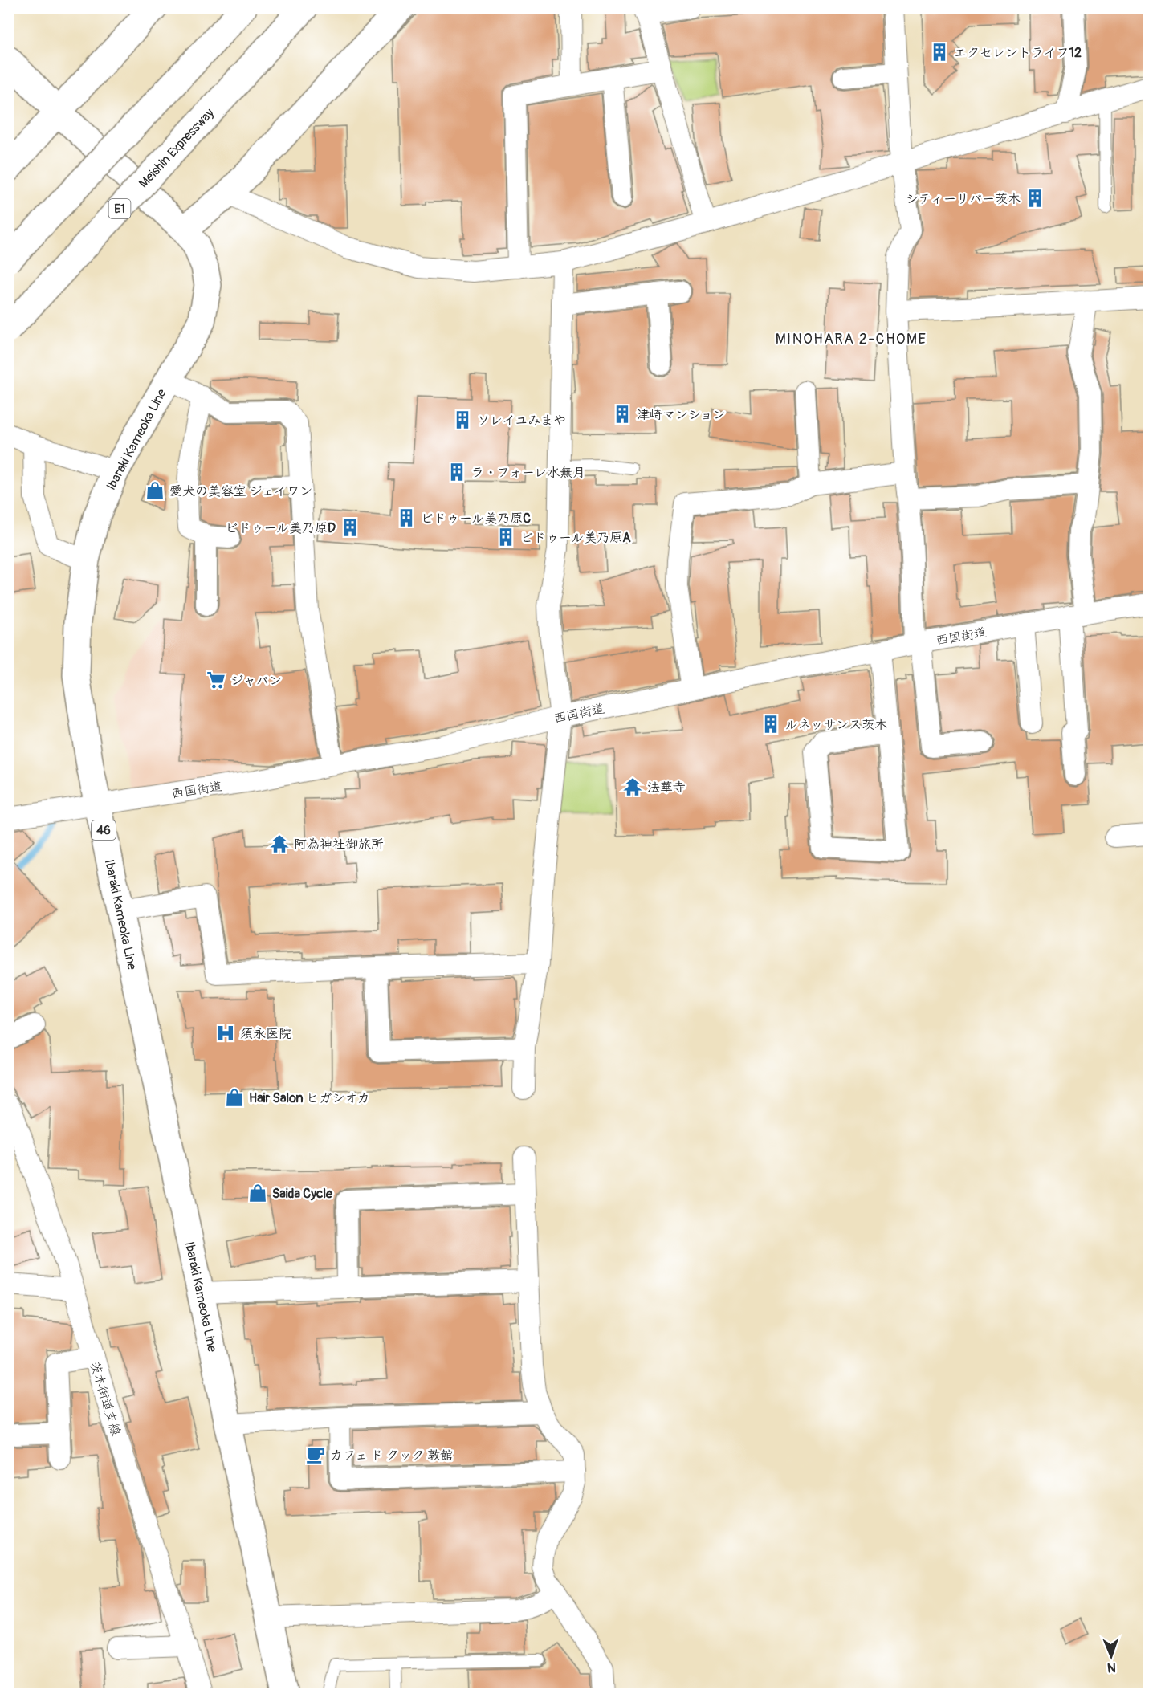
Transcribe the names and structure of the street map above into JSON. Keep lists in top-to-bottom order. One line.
{"streets":{"main road":["Meishin Expressway","E1","Ibaraki Kameoka Line","46"],"street":["西国街道","茨木街道支線"]},"crossings":[["Ibaraki Kameoka Line","西国街道"]],"districts":["MINOHARA 2-CHOME"],"places":{"building":["エクセレントライフ12","シティーリバー茨木","津崎マンション","ソレイユみまや","ラ・フォーレ水無月","ビドゥール美乃原C","ビドゥール美乃原D","ビドゥール美乃原A","ルネッサンス茨木"],"shop":["愛犬の美容室 ジェイワン","Hair Salon ヒガシオカ","Saida Cycle"],"supermarket":["ジャパン"],"temple":["法華寺","阿為神社御旅所"],"hospital":["須永医院"],"cafe":["カフェ ド クック 敦館"]},"north":"bottom"}
